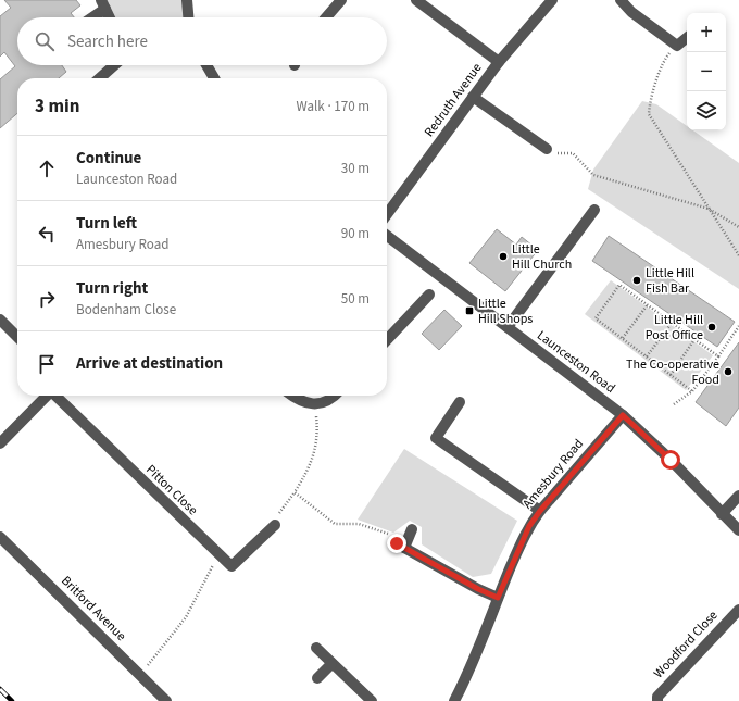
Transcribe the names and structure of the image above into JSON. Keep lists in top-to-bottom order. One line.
{"streets":{"street":["Redruth Avenue","Launceston Road","Amesbury Road","Pitton Close","Britford Avenue","Woodford Close"]},"crossings":[["Launceston Road","Amesbury Road"]],"places":{"other":["Little Hill Church","Little Hill Fish Bar","Little Hill Post Office","The Co-operative Food"],"transit":["Little Hill Shops"]},"page":{"map_buttons":["+","−"],"search":"Search here","heading":["3 min","Walk · 170 m"],"list":[["Continue","Launceston Road","30 m"],["Turn left","Amesbury Road","90 m"],["Turn right","Bodenham Close","50 m"],"Arrive at destination"]}}
